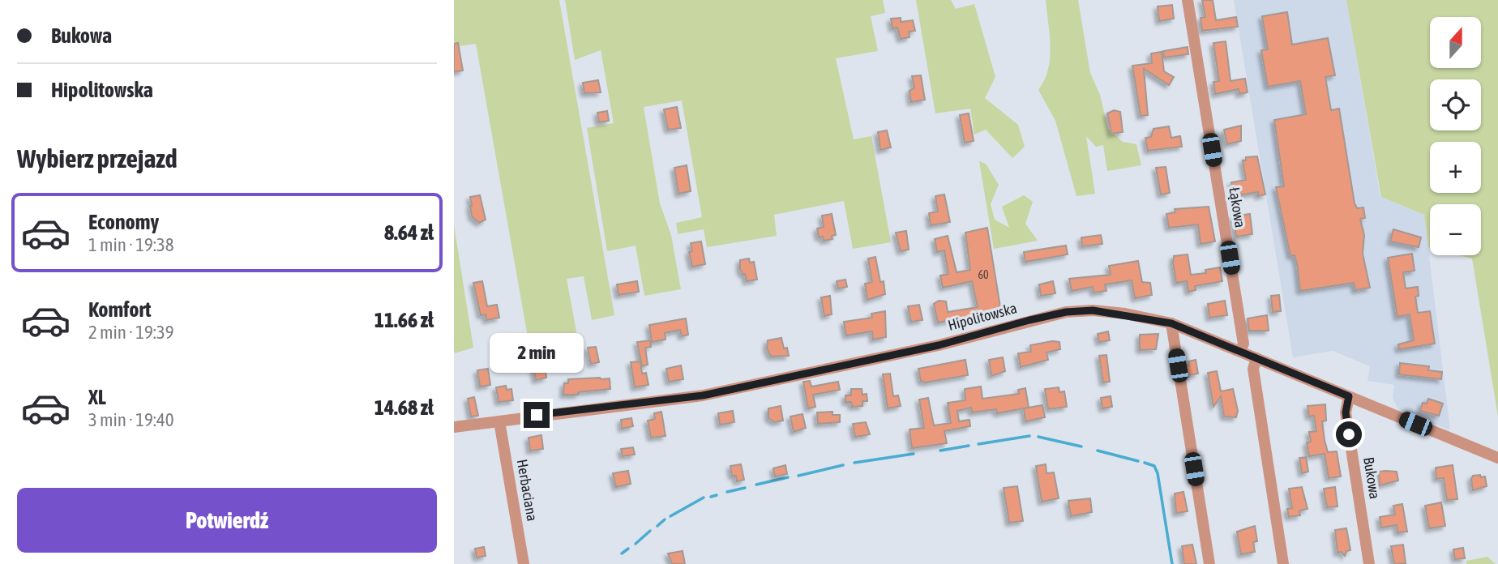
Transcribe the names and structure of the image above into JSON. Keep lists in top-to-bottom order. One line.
{"streets":{"street":["Łąkowa","Hipolitowska","Bukowa","Herbaciana"]},"crossings":[["Łąkowa","Hipolitowska"],["Hipolitowska","Bukowa"],["Hipolitowska","Herbaciana"]],"house_numbers":["60"],"north":"top","page":{"banner":["Bukowa","Hipolitowska"],"map_buttons":["+","−"],"heading":"Wybierz przejazd","list":[{"name":"Economy","note":"1 min · 19:38","value":"8.64 zł"},{"name":"Komfort","note":"2 min · 19:39","value":"11.66 zł"},{"name":"XL","note":"3 min · 19:40","value":"14.68 zł"}],"bubble":"2 min","buttons":"Potwierdź"}}
